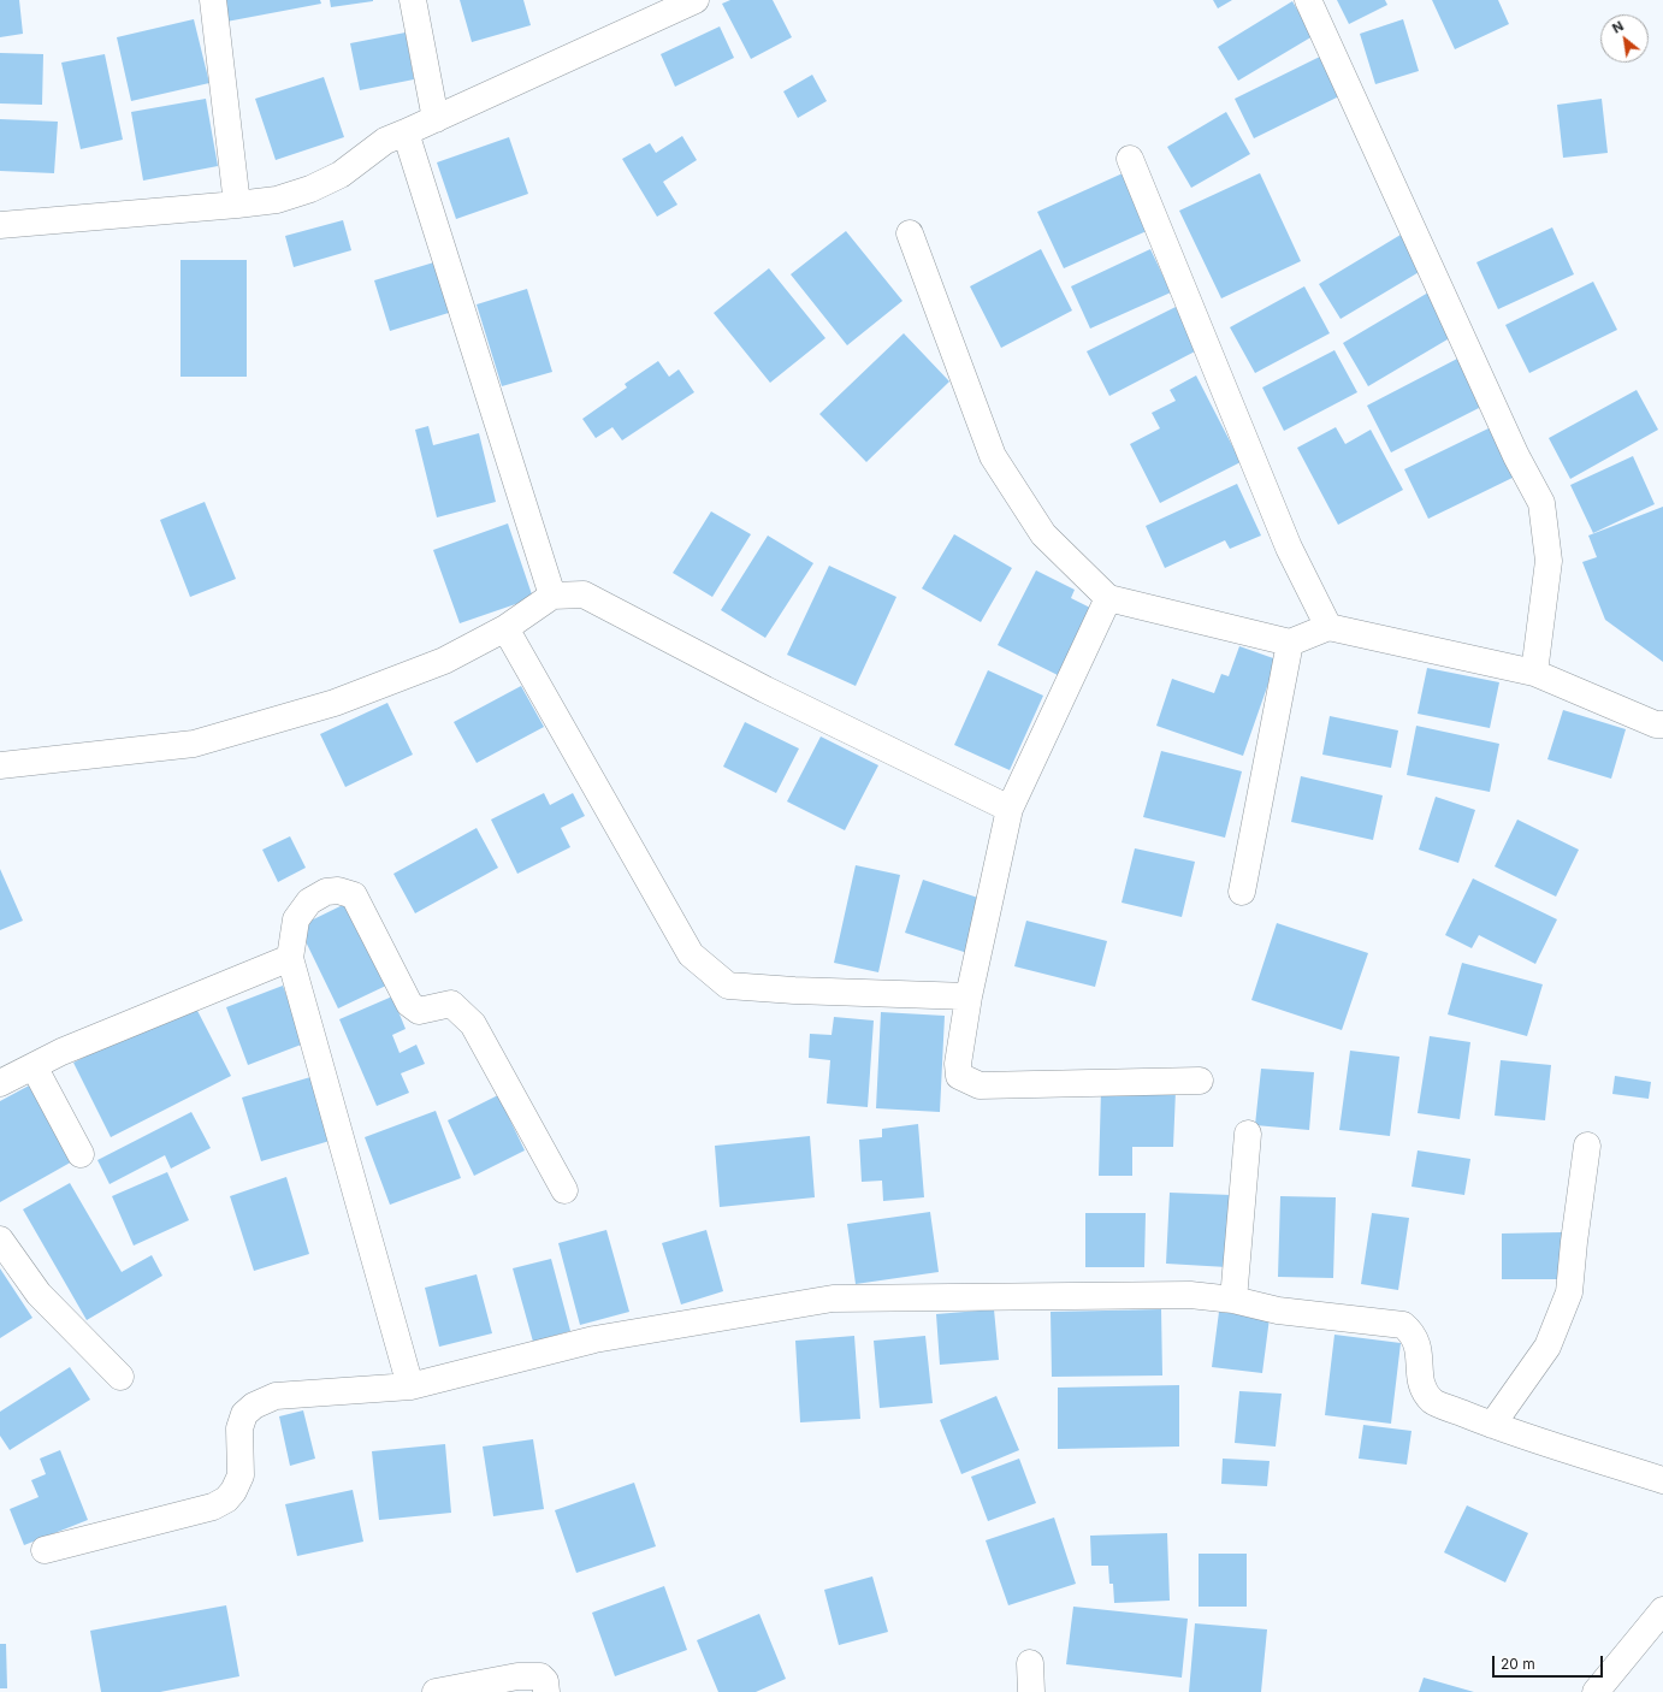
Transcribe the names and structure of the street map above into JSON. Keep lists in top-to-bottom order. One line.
{"scale_bar":"20 m","north":"top left"}
